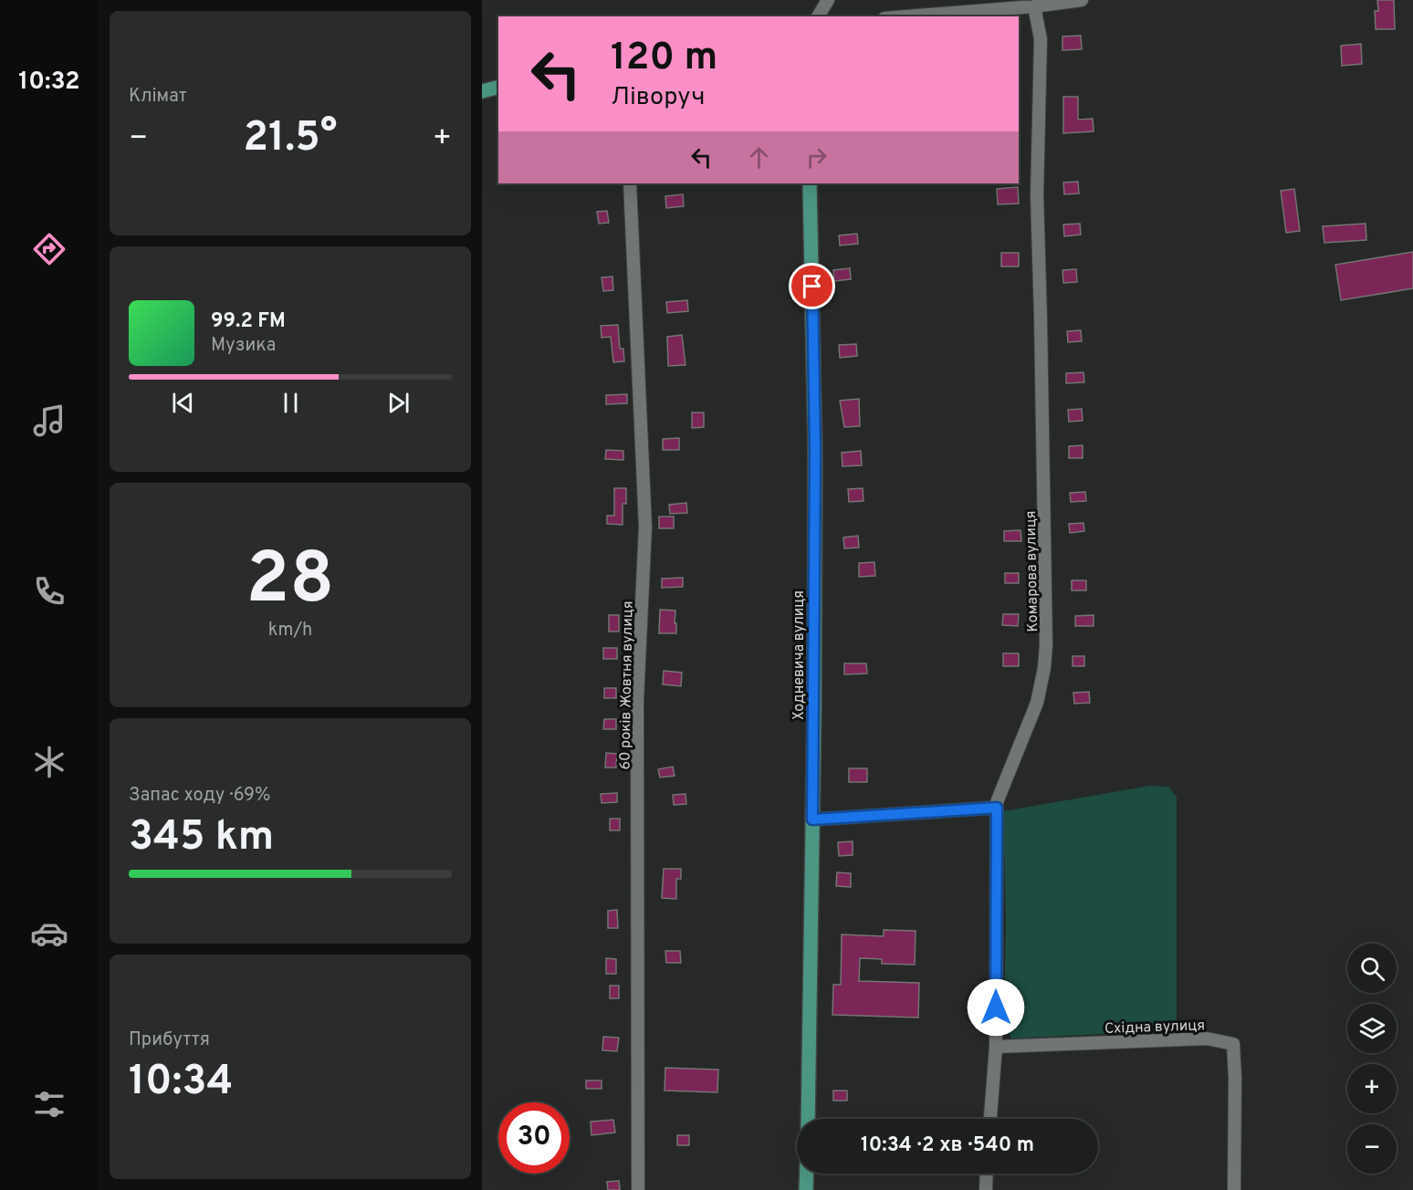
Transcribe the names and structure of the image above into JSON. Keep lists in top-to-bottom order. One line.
{"streets":{"main road":["Ходневича вулиця"],"street":["Комарова вулиця","60 років Жовтня вулиця","Східна вулиця"]},"crossings":[["Комарова вулиця","Східна вулиця"]],"page":{"tabs":"10:32","tile":["Клімат",["28","km/h"],["Запас ходу · 69%","345 km"],["Прибуття","10:34"]],"turn":["120 m","Ліворуч"],"heat":["−","21.5°","+"],"song":["99.2 FM","Музика"],"map_buttons":["+","−"],"limit":"30","trip":"10:34 · 2 хв · 540 m"}}
